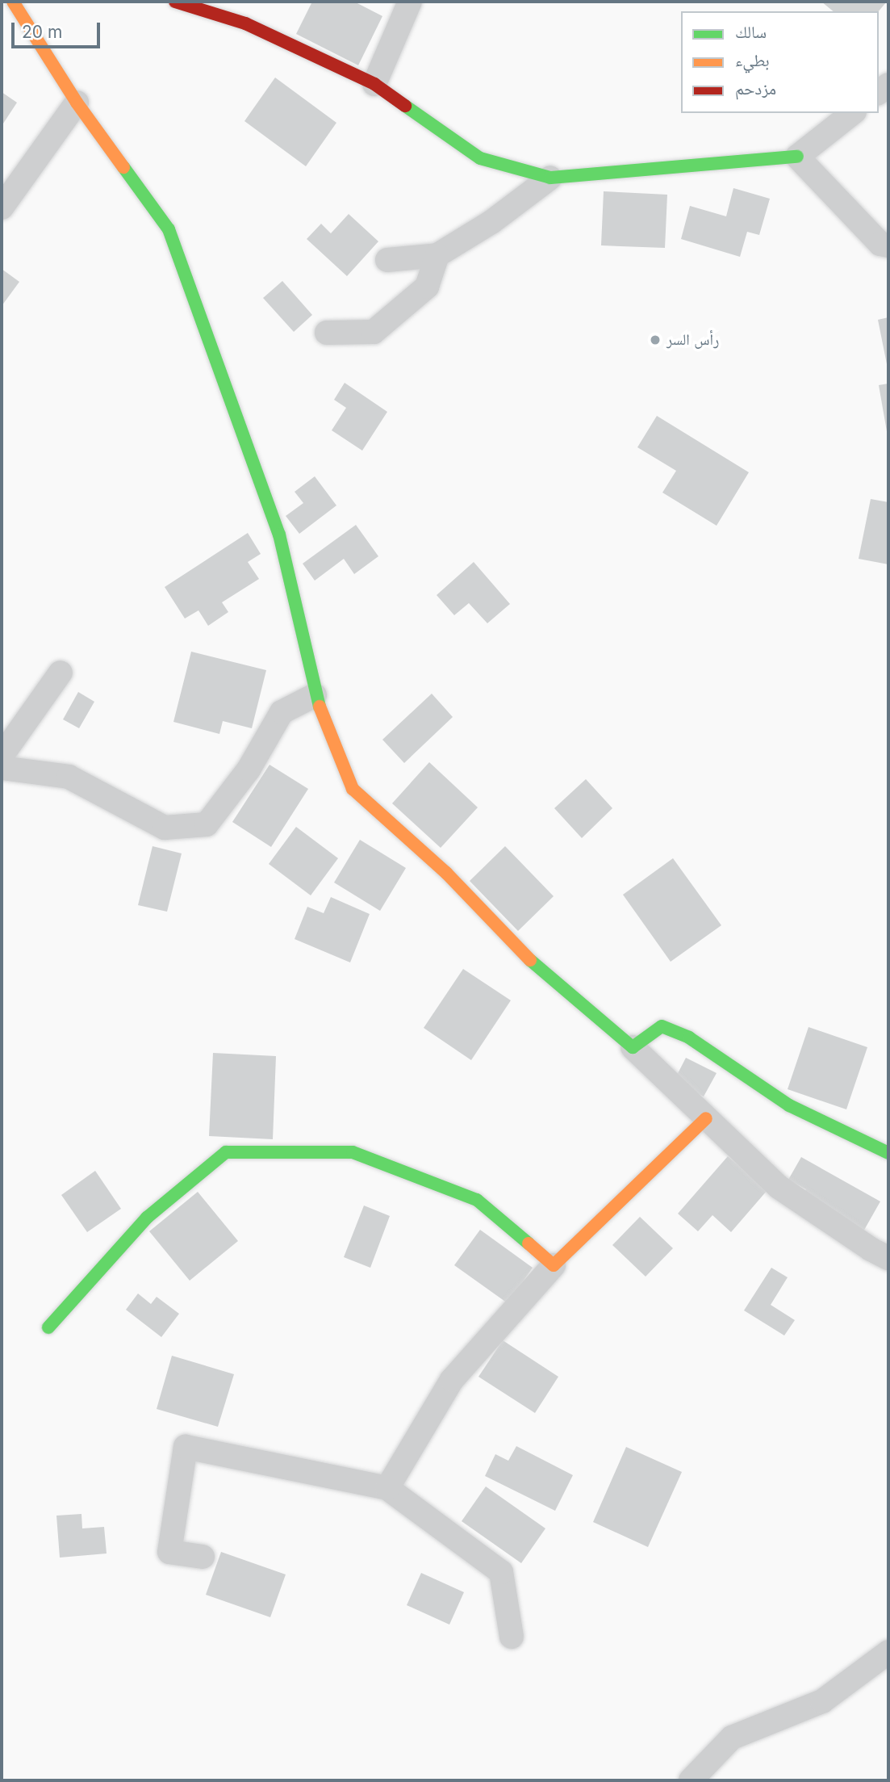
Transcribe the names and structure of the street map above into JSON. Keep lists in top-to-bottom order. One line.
{"places":["رأس السر"],"legend":["سالك","بطيء","مزدحم"],"scale_bar":"20 m"}
